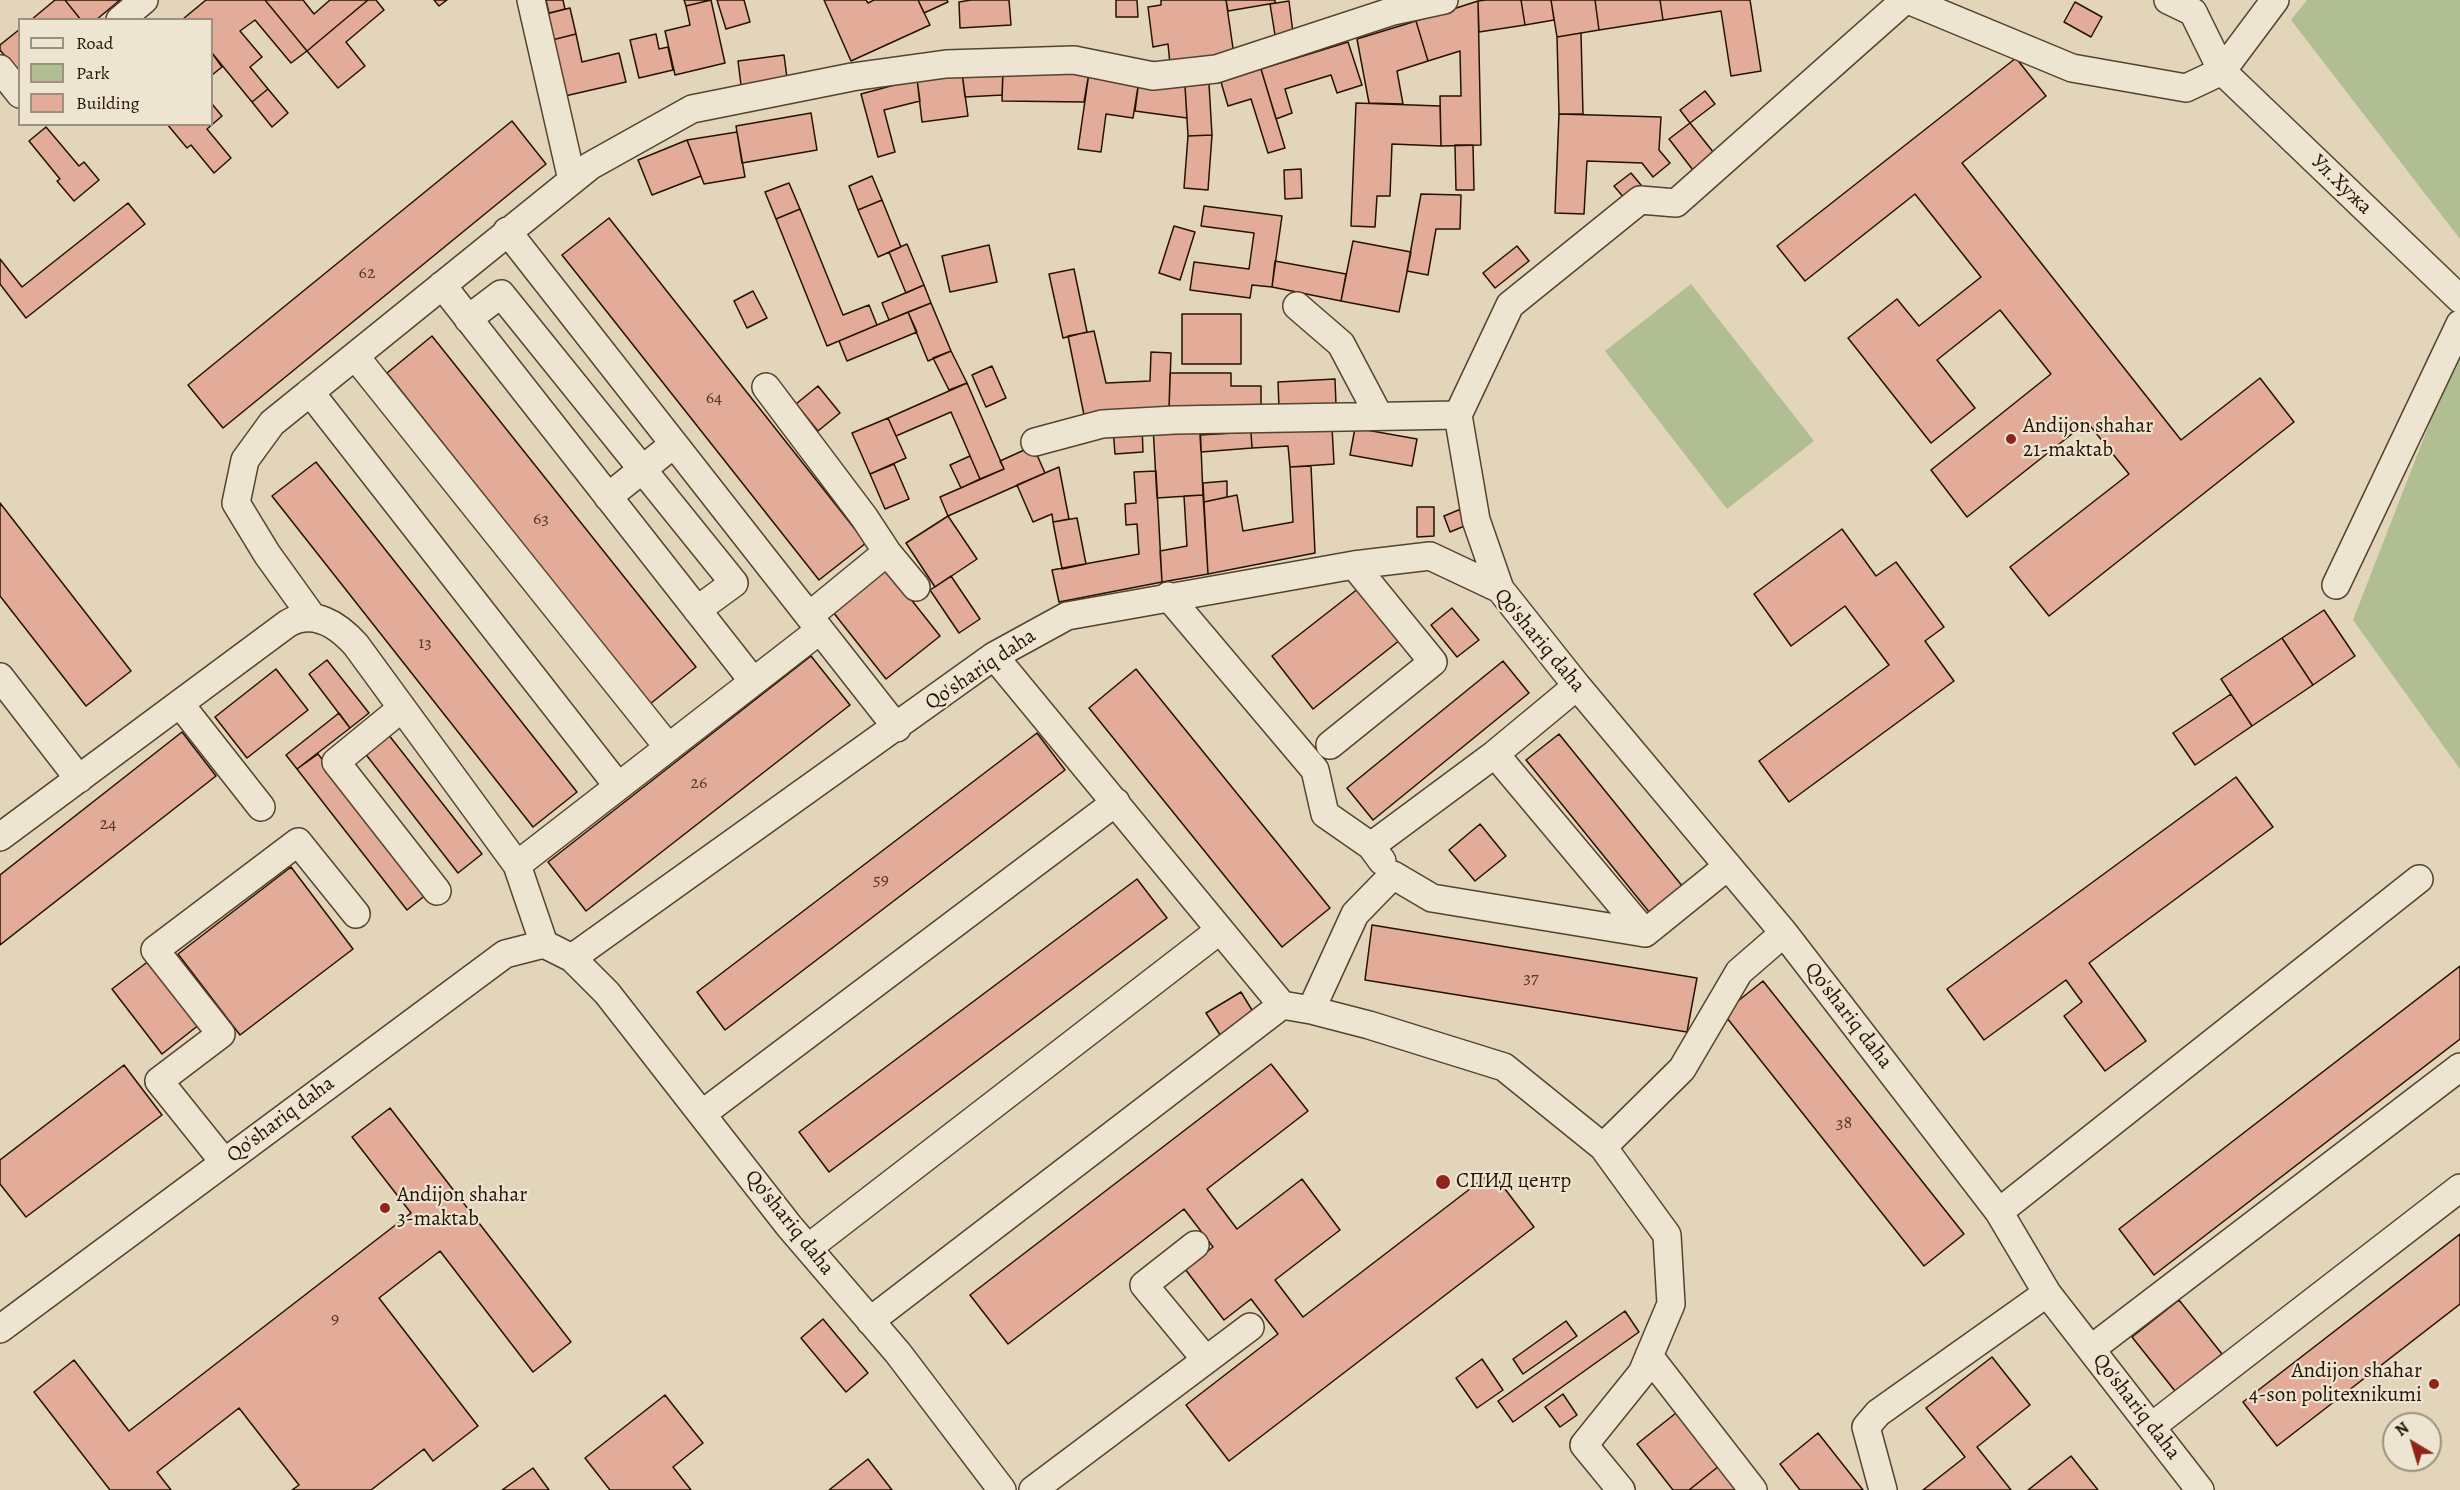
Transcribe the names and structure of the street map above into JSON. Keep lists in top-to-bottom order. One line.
{"streets":{"street":["Ул.Хужа","Qo'shariq daha"]},"places":["Andijon shahar 21-maktab","СПИД центр","Andijon shahar 3-maktab","Andijon shahar 4-son politexnikumi"],"house_numbers":["62","64","63","13","26","24","59","37","38","9"],"legend":["Road","Park","Building"],"north":"top left"}
